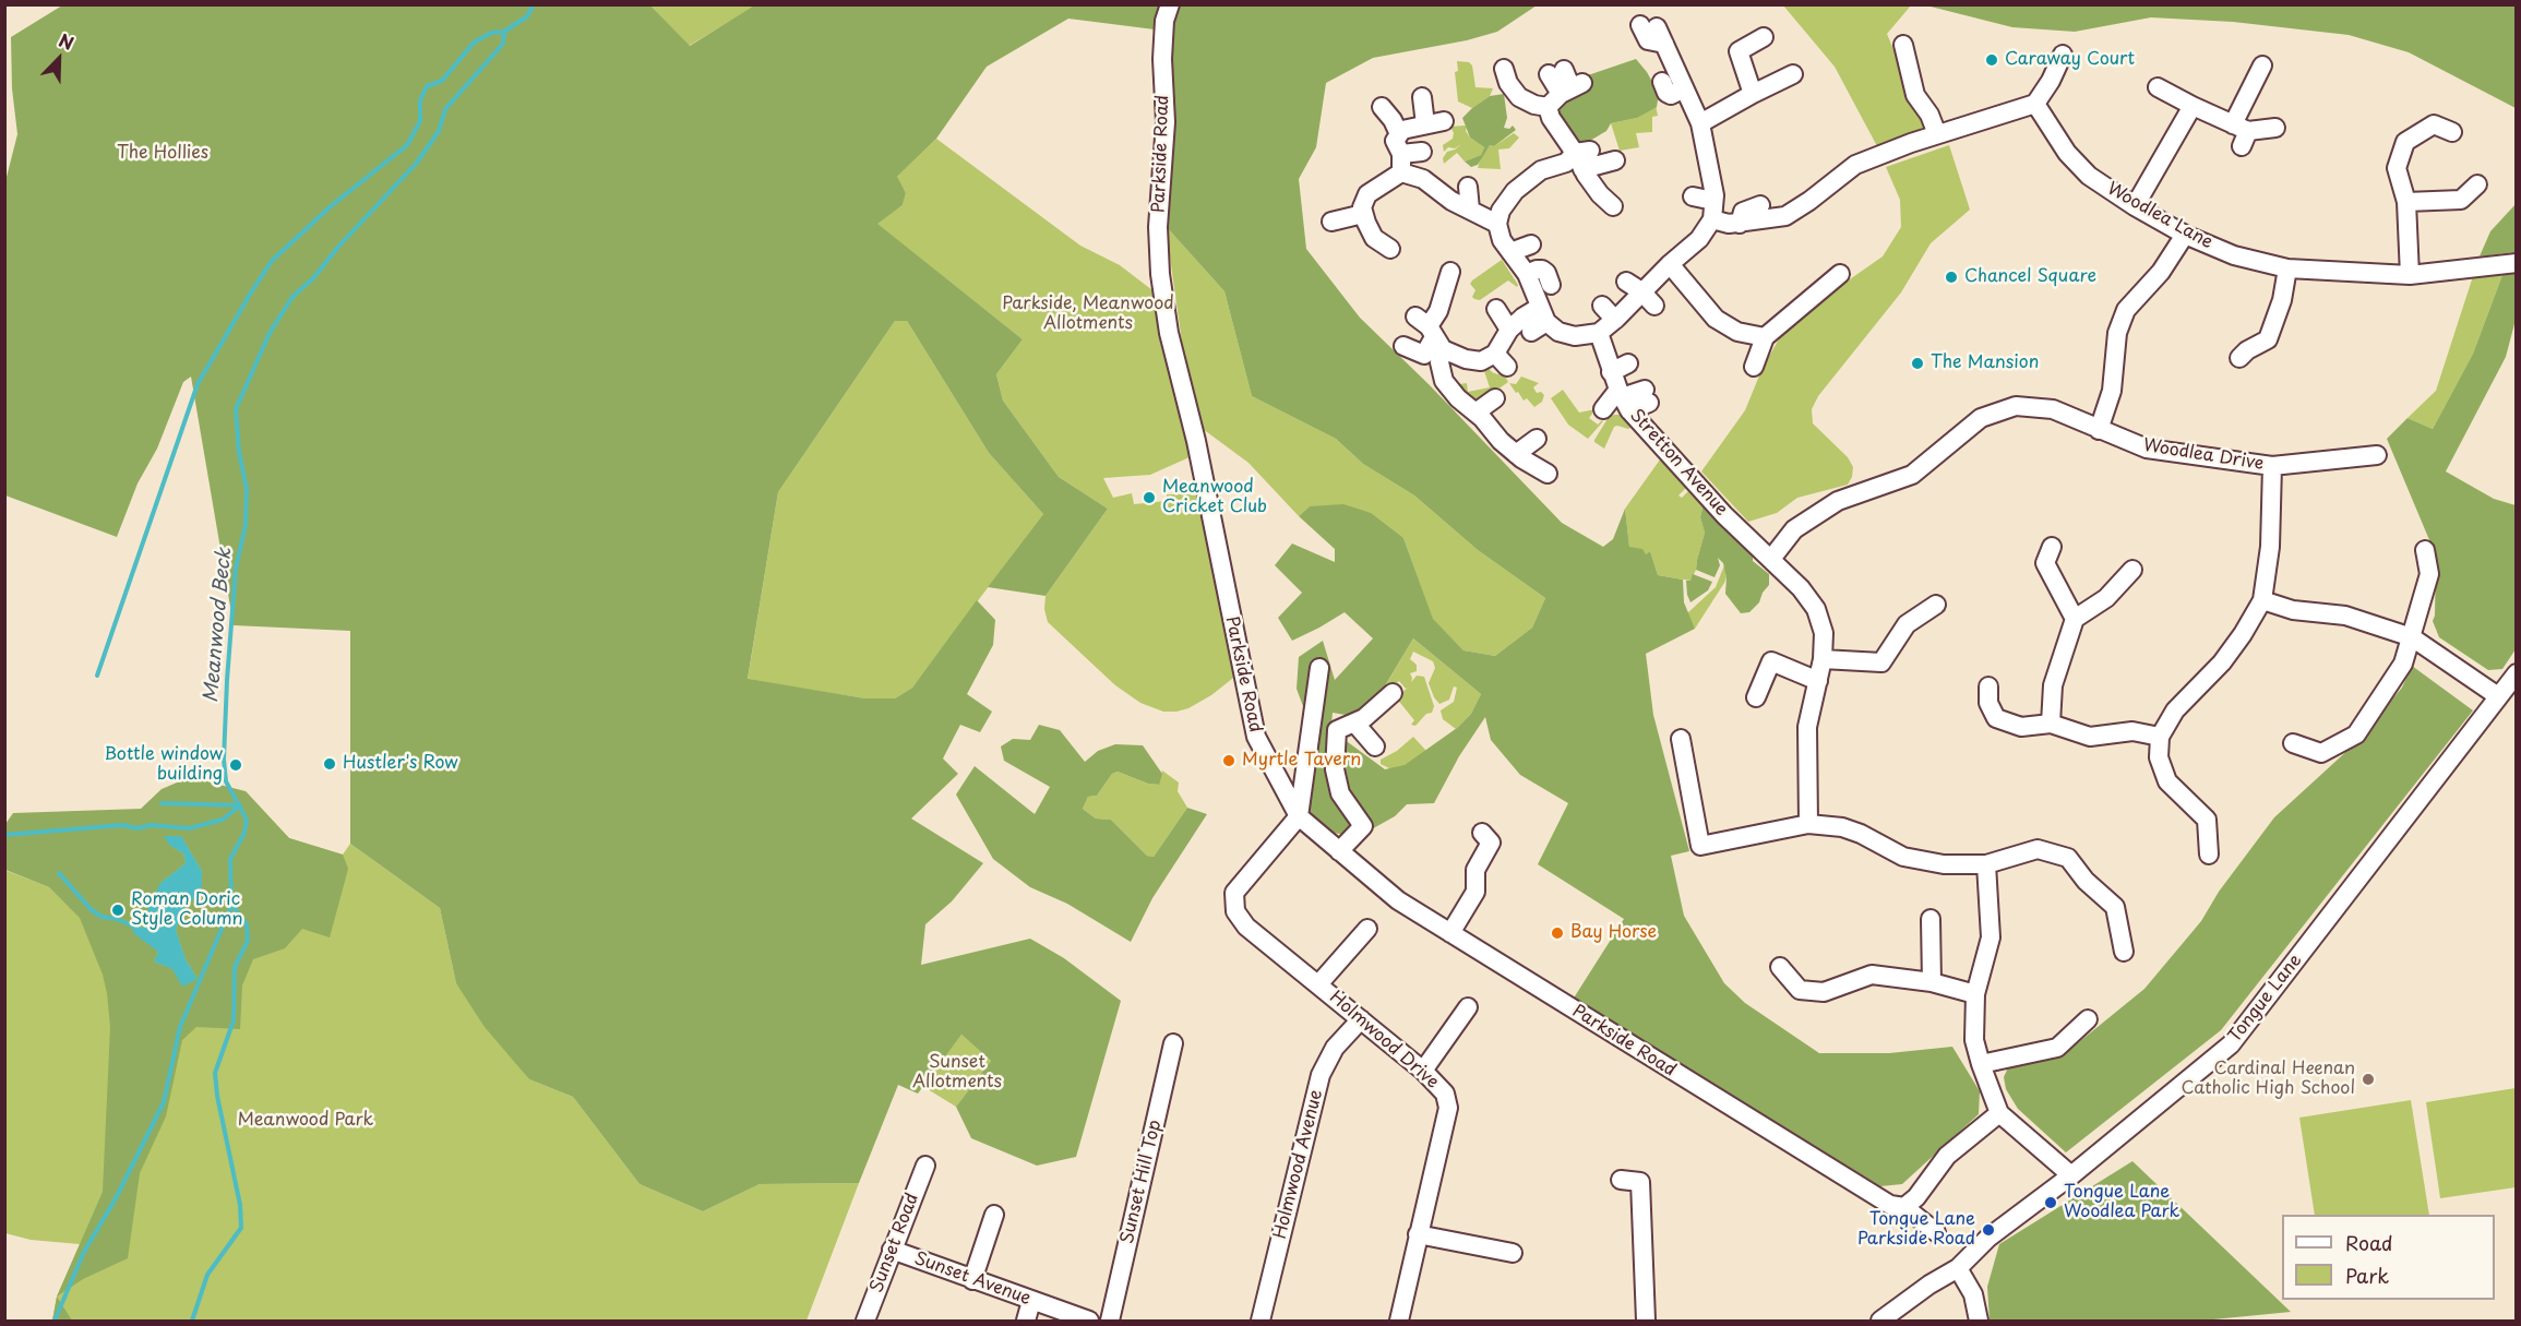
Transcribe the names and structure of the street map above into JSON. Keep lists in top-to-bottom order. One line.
{"streets":{"street":["Parkside Road","Woodlea Lane","Woodlea Drive","Stretton Avenue","Tongue Lane","Holmwood Drive","Holmwood Avenue","Sunset Hill Top","Sunset Road","Sunset Avenue"]},"crossings":[["Parkside Road","Holmwood Drive"],["Woodlea Drive","Stretton Avenue"],["Holmwood Drive","Holmwood Avenue"],["Sunset Road","Sunset Avenue"]],"water":["Meanwood Beck"],"parks":["The Hollies","Parkside, Meanwood Allotments","Sunset Allotments","Meanwood Park"],"places":["Caraway Court","Chancel Square","The Mansion","Meanwood Cricket Club","Myrtle Tavern","Hustler's Row","Bottle window building","Roman Doric Style Column","Bay Horse","Cardinal Heenan Catholic High School","Tongue Lane Woodlea Park","Tongue Lane Parkside Road"],"legend":["Road","Park"],"north":"top right"}
